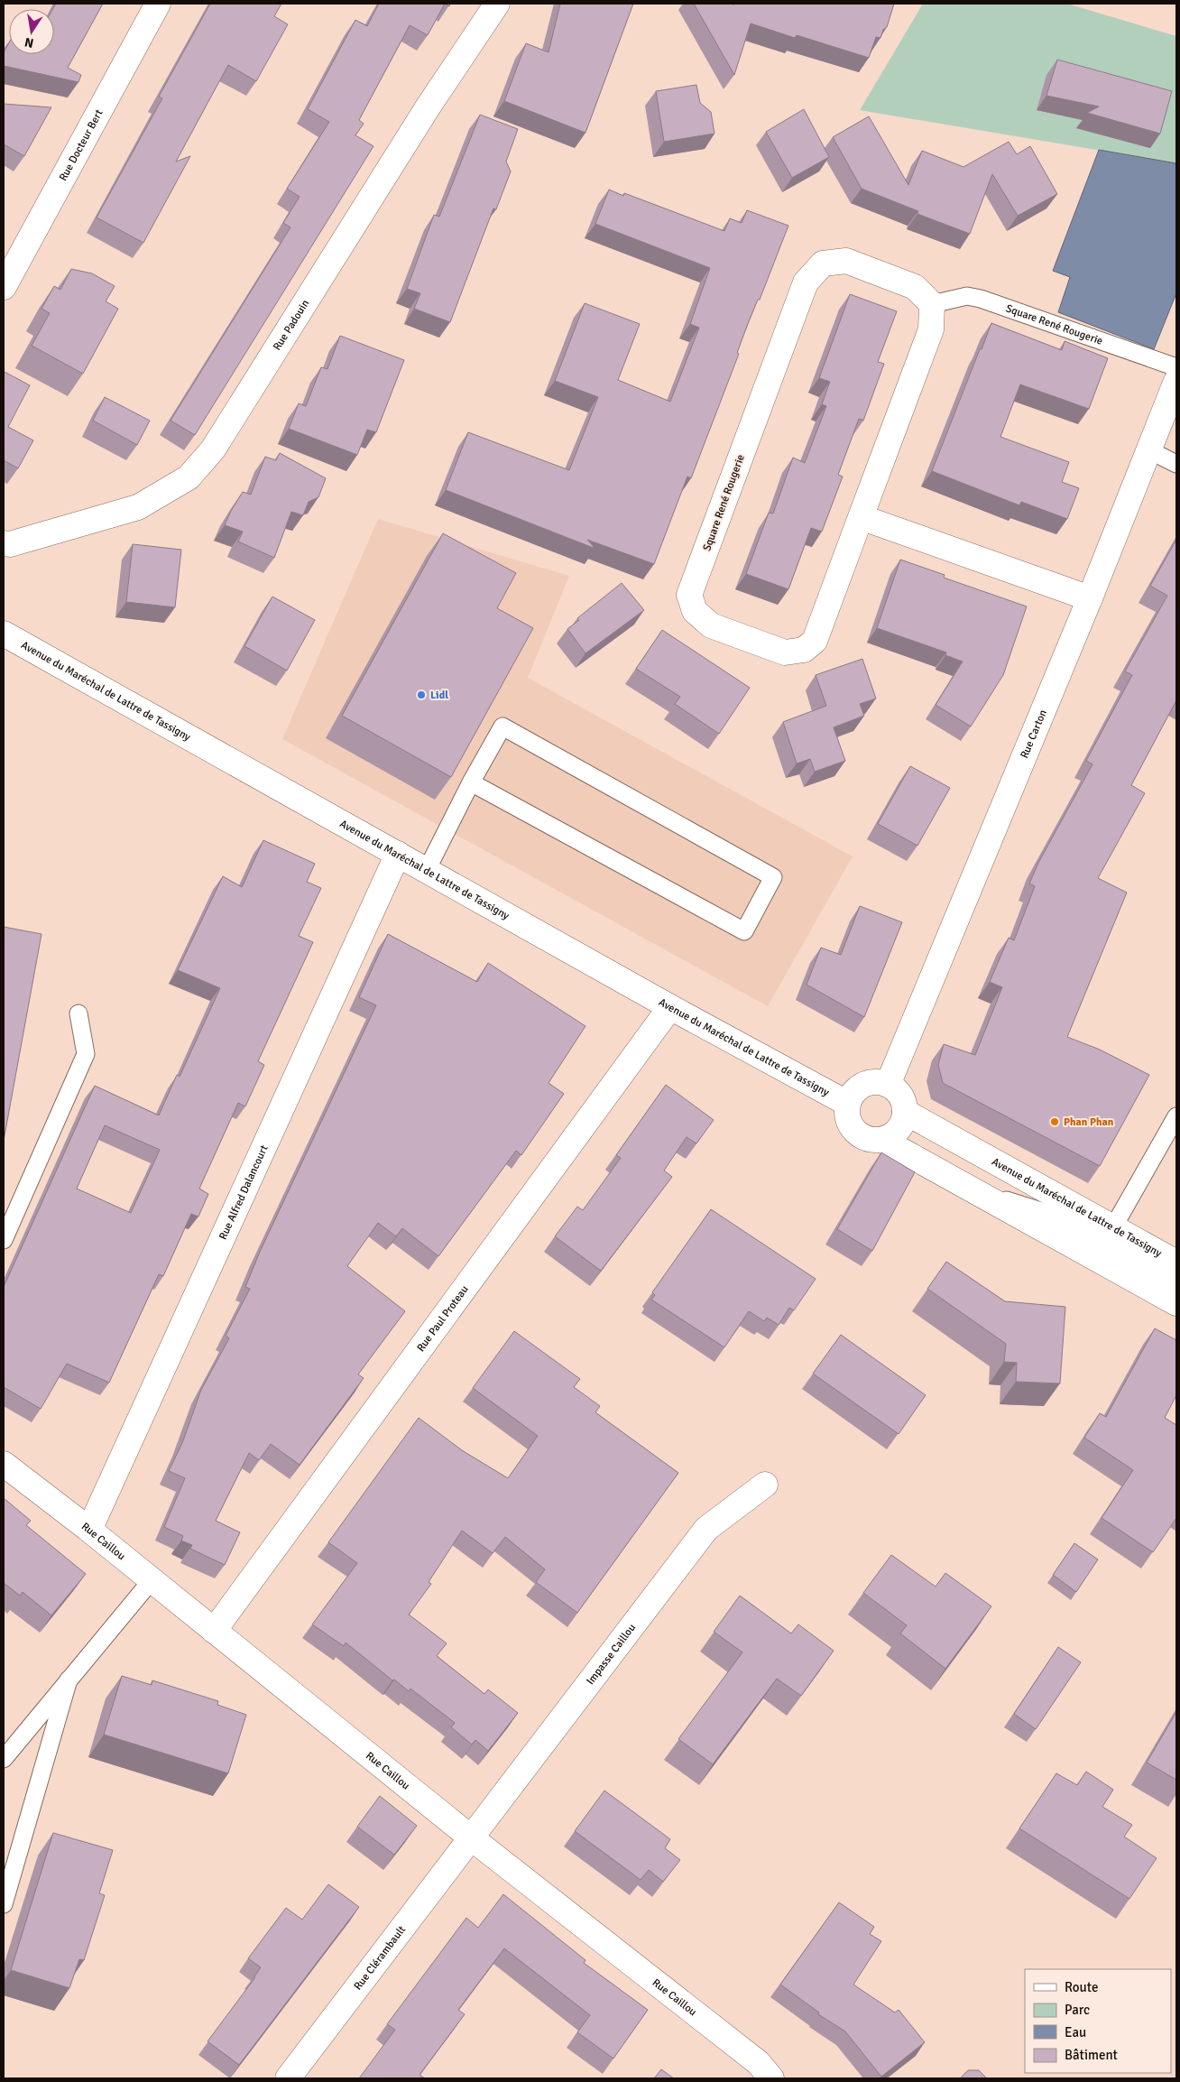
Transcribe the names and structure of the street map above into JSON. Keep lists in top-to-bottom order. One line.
{"streets":{"street":["Rue Docteur Bert","Square René Rougerie","Rue Padouin","Avenue du Maréchal de Lattre de Tassigny","Rue Carton","Rue Alfred Dalancourt","Rue Paul Proteau","Rue Caillou","Impasse Caillou","Rue Clérambault"]},"crossings":[["Avenue du Maréchal de Lattre de Tassigny","Rue Carton"],["Avenue du Maréchal de Lattre de Tassigny","Rue Alfred Dalancourt"],["Avenue du Maréchal de Lattre de Tassigny","Rue Paul Proteau"],["Rue Alfred Dalancourt","Rue Caillou"],["Rue Paul Proteau","Rue Caillou"],["Rue Caillou","Impasse Caillou"],["Rue Caillou","Rue Clérambault"],["Impasse Caillou","Rue Clérambault"]],"places":["Lidl","Phan Phan"],"legend":["Route","Parc","Eau","Bâtiment"],"north":"bottom"}
